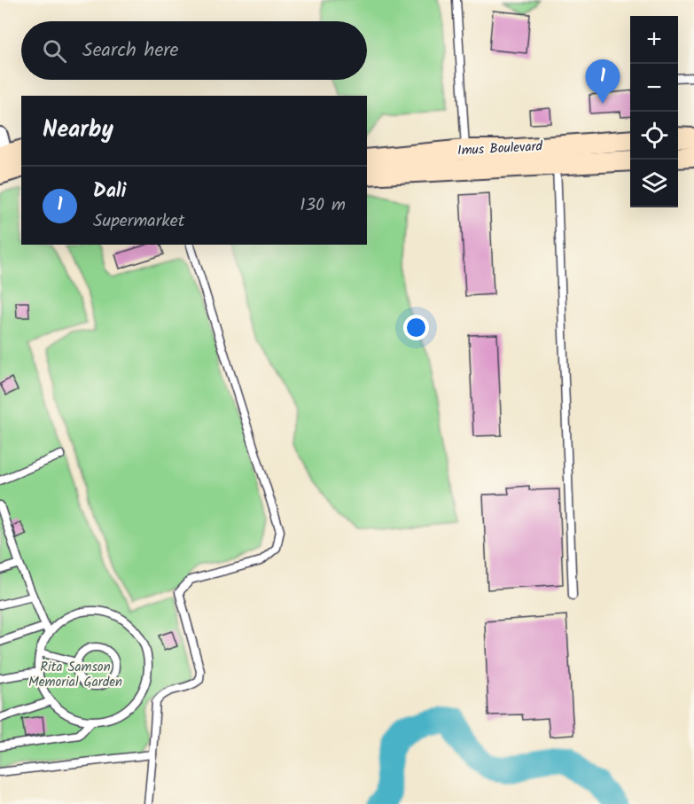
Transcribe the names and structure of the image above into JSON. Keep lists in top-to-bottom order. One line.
{"streets":{"main road":["Imus Boulevard"]},"parks":["Rita Samson Memorial Garden"],"page":{"map_buttons":["+","−"],"search":"Search here","pins":"1","heading":"Nearby","list":[{"mark":"1","name":"Dali","note":"Supermarket","value":"130 m"}]}}
